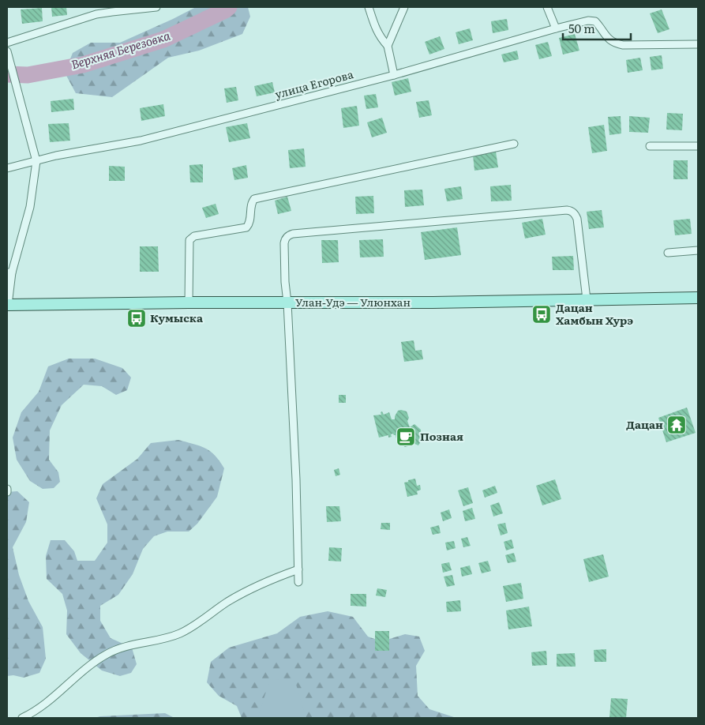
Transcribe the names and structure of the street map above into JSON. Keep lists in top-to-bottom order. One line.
{"streets":{"main road":["Улан-Удэ — Улюнхан"],"street":["улица Егорова"]},"water":["Верхняя Березовка"],"places":{"bus stop":["Дацан Хамбын Хурэ","Кумыска"],"temple":["Дацан"],"cafe":["Позная"]},"scale_bar":"50 m"}
